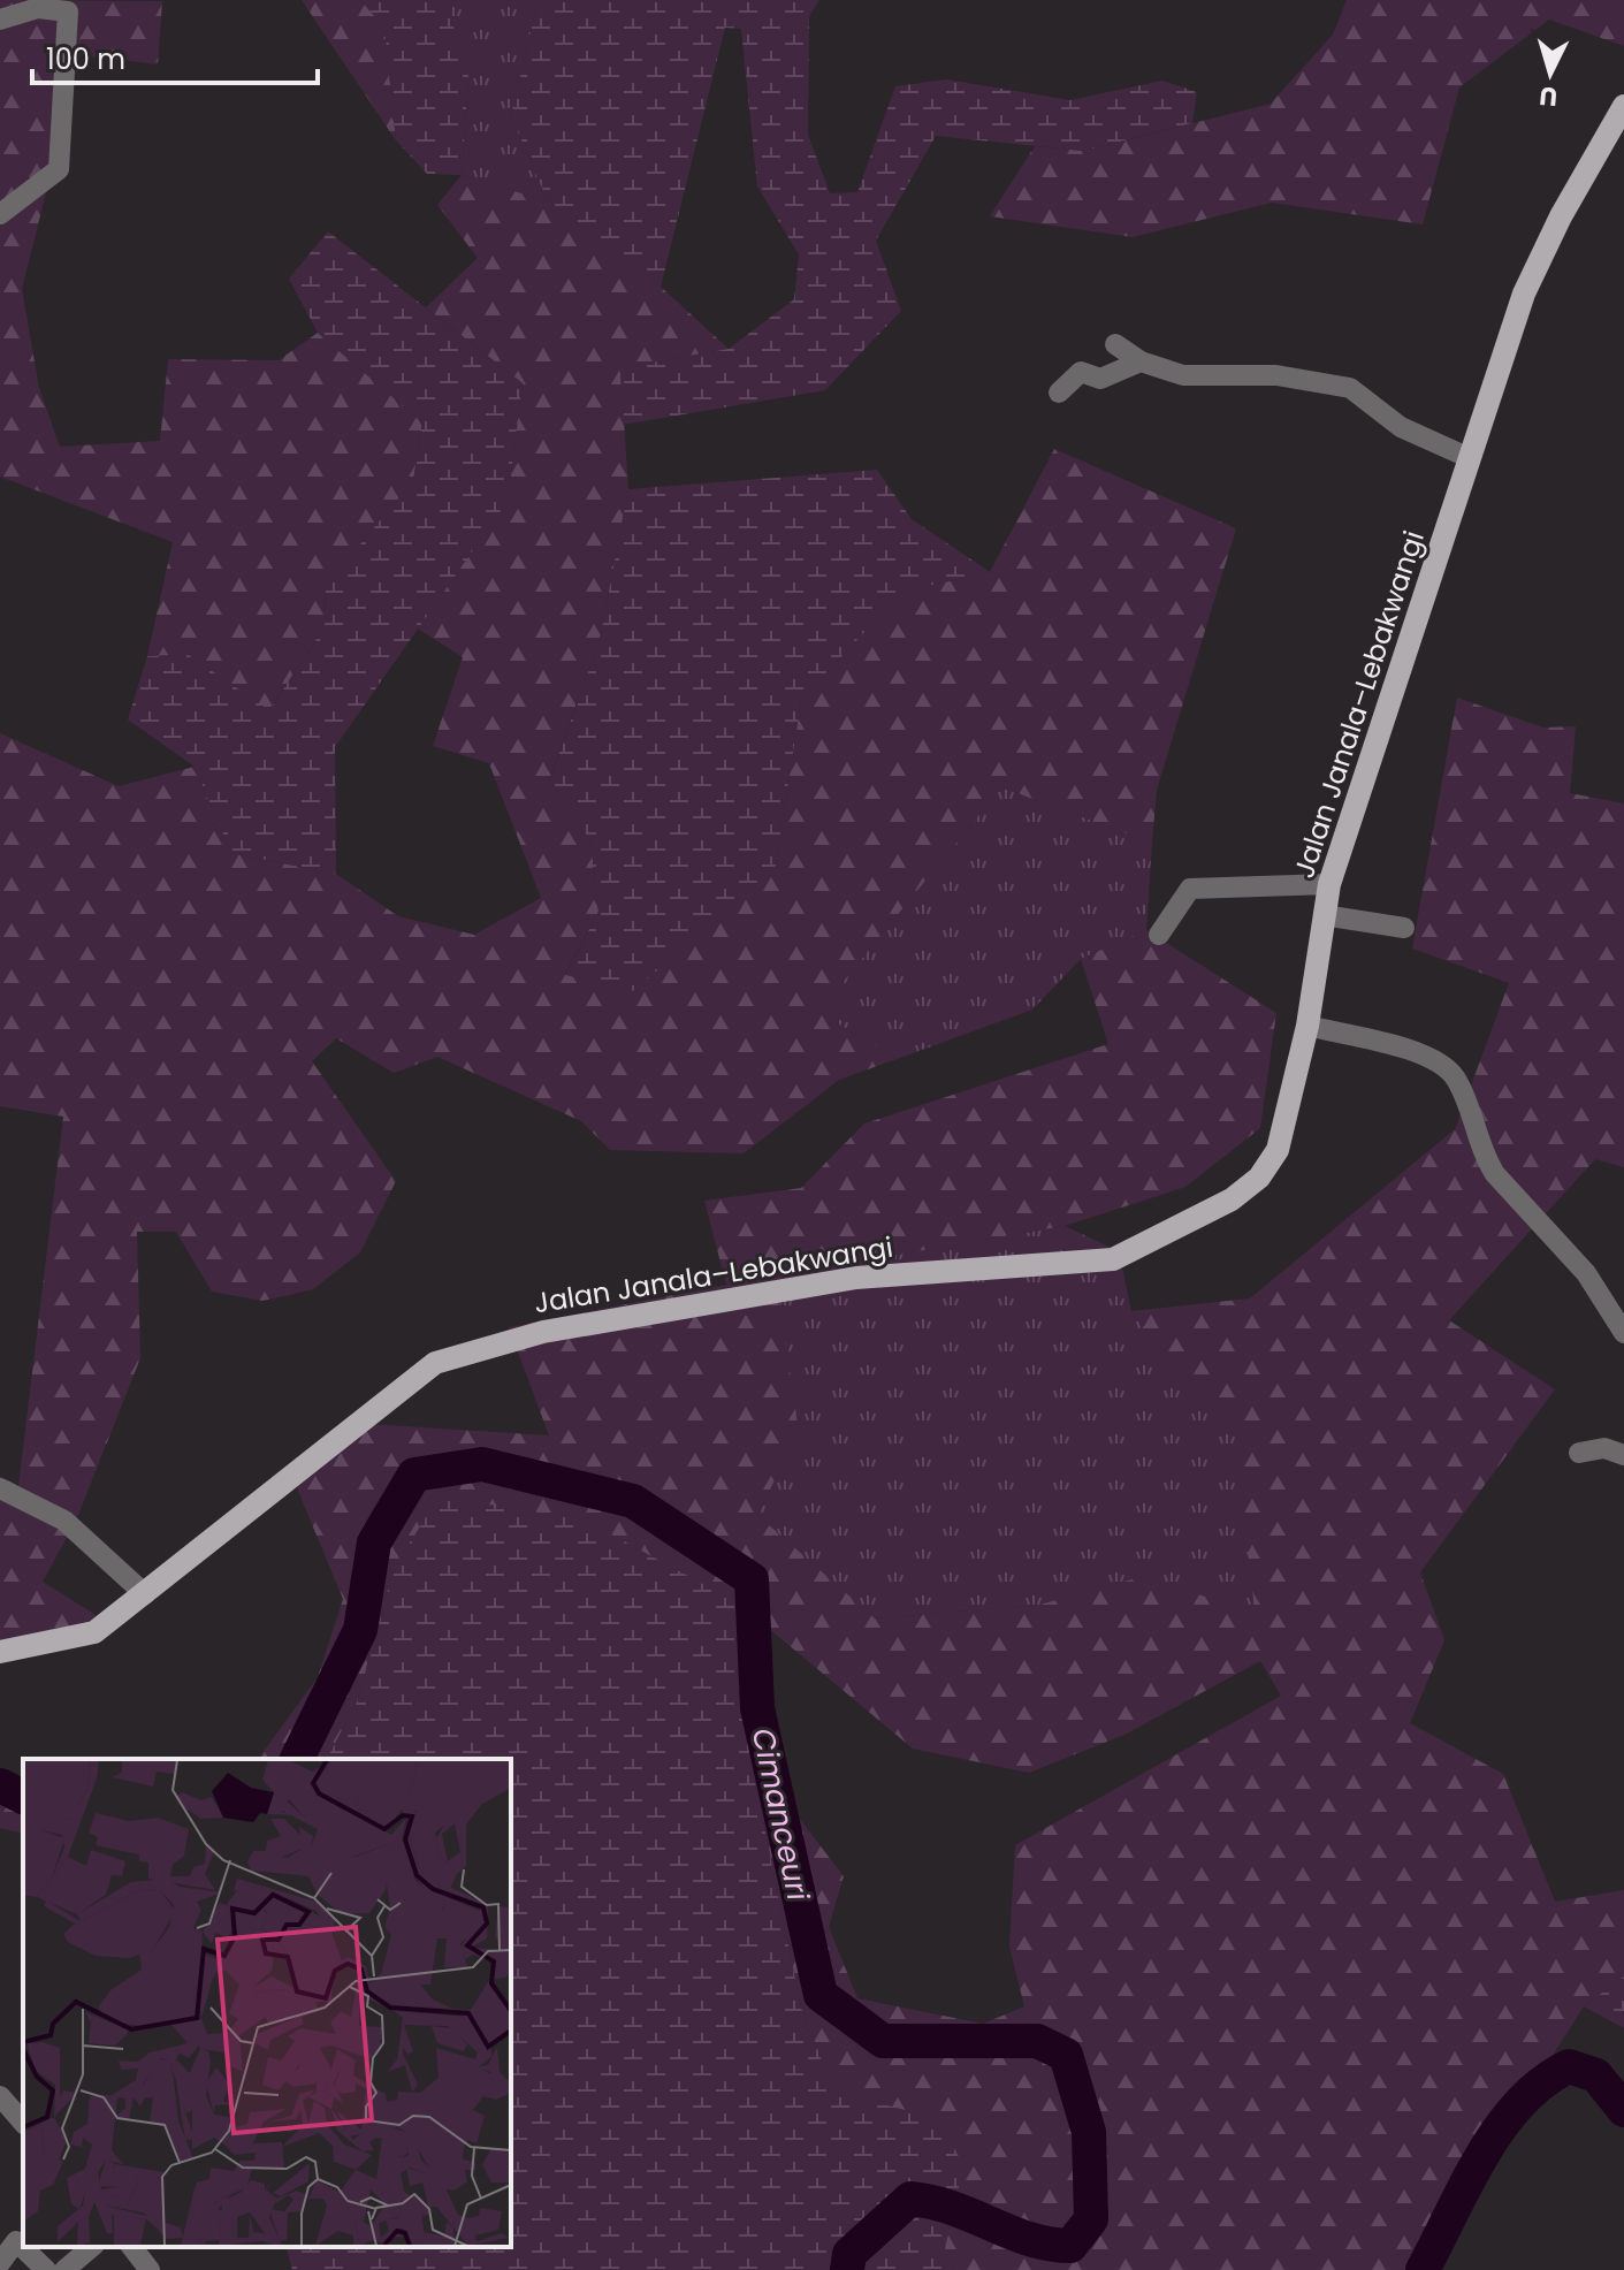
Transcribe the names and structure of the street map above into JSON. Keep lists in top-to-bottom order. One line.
{"streets":{"main road":["Jalan Janala–Lebakwangi"]},"water":["Cimanceuri"],"scale_bar":"100 m","north":"bottom"}
